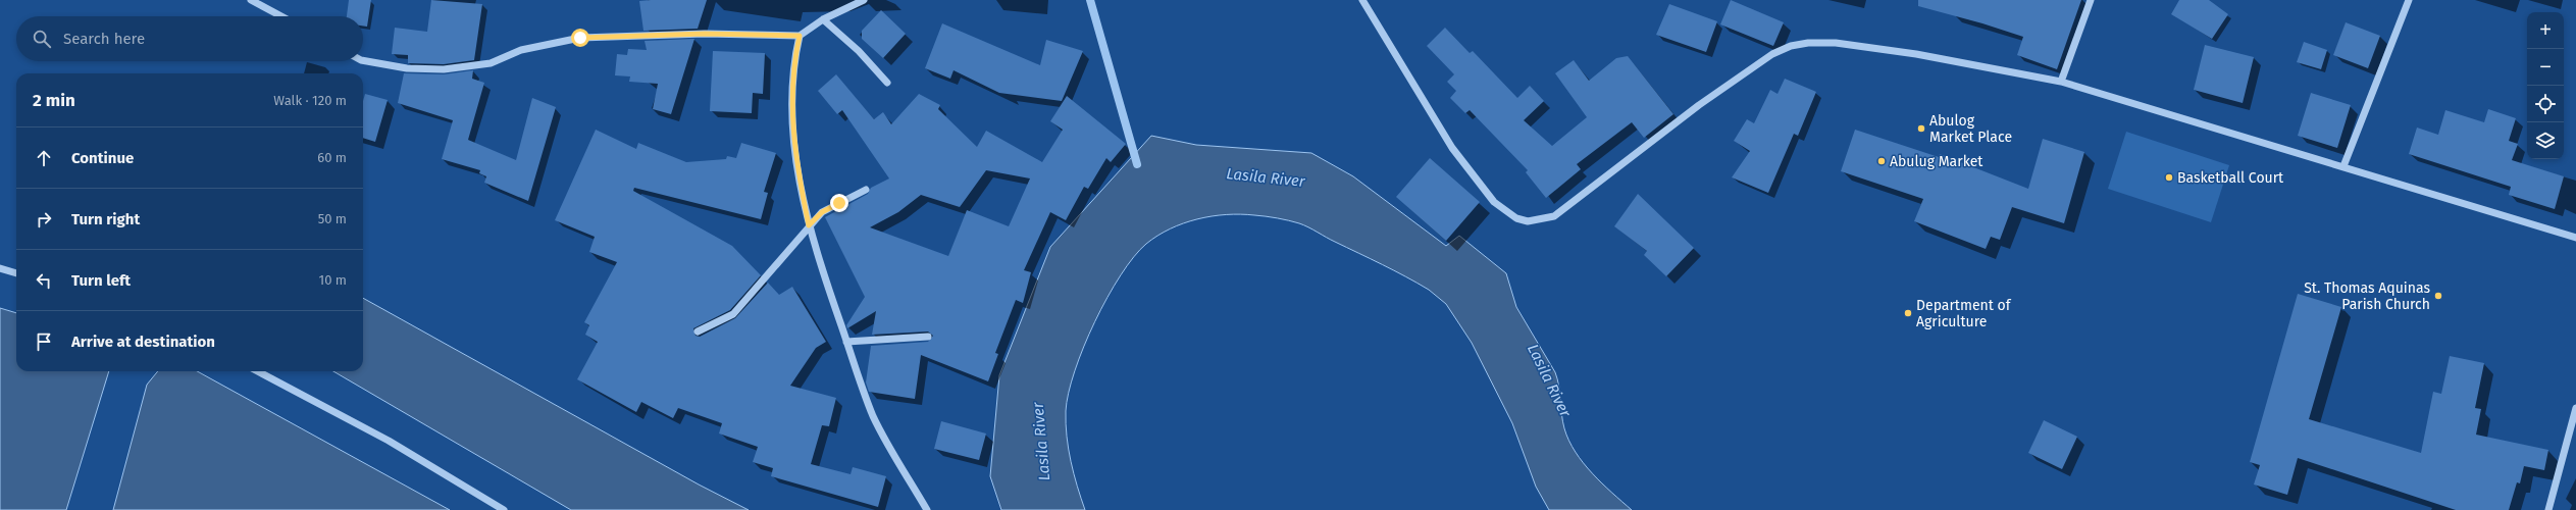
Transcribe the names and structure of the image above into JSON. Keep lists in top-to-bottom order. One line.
{"water":["Lasila River"],"places":["Abulog Market Place","Abulug Market","Basketball Court","St. Thomas Aquinas Parish Church","Department of Agriculture"],"page":{"map_buttons":["+","−"],"search":"Search here","heading":["2 min","Walk · 120 m"],"list":[["Continue","60 m"],["Turn right","50 m"],["Turn left","10 m"],"Arrive at destination"]}}
